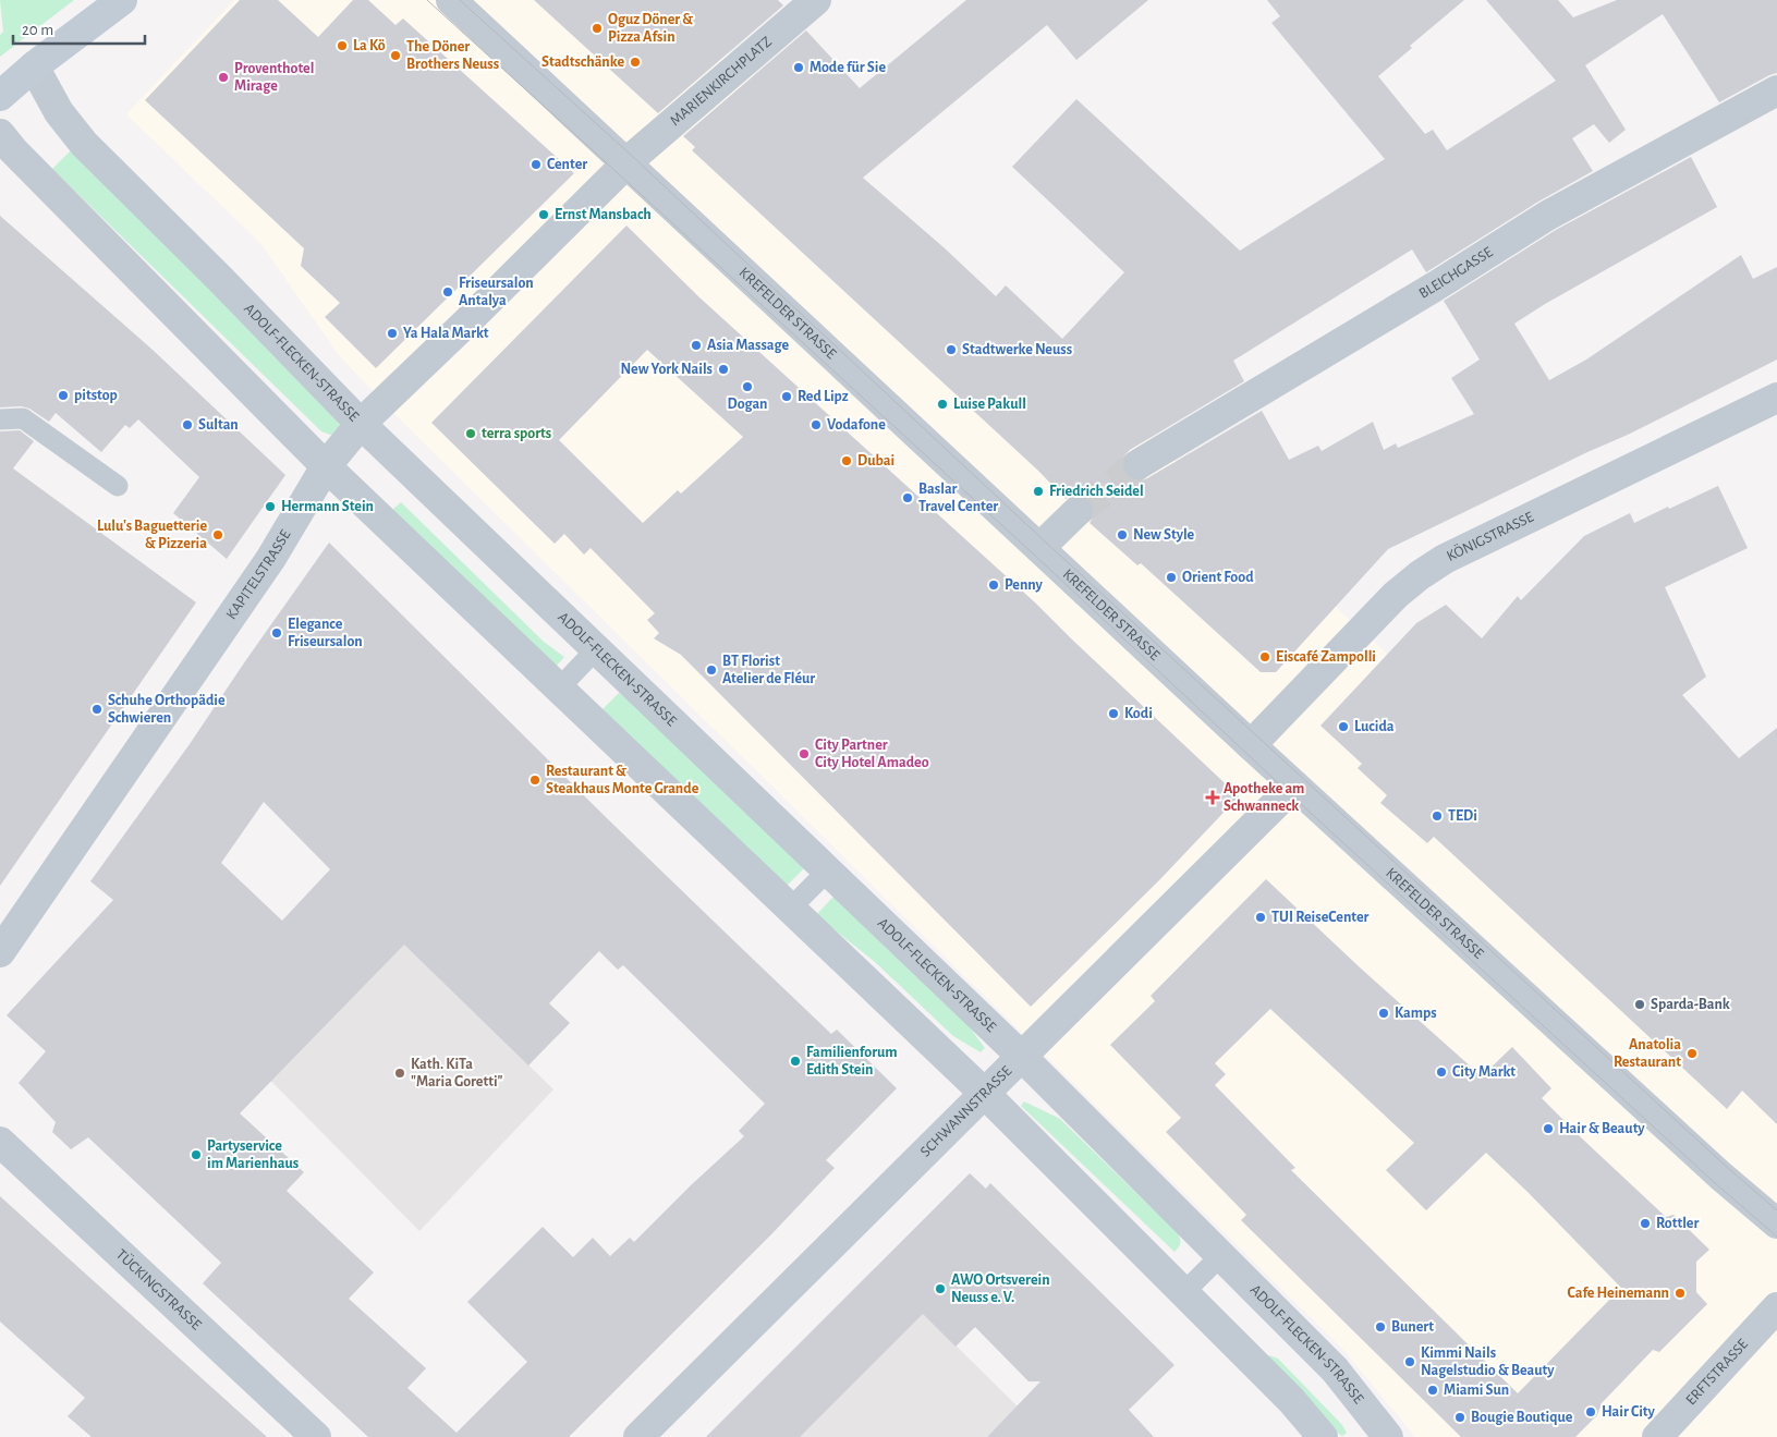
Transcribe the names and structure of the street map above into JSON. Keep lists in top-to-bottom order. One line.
{"streets":{"street":["MARIENKIRCHPLATZ","BLEICHGASSE","KREFELDER STRASSE","ADOLF-FLECKEN-STRASSE","KÖNIGSTRASSE","KAPITELSTRASSE","SCHWANNSTRASSE","TÜCKINGSTRASSE","ERFTSTRASSE"]},"crossings":[["MARIENKIRCHPLATZ","KREFELDER STRASSE"],["MARIENKIRCHPLATZ","KAPITELSTRASSE"],["KREFELDER STRASSE","KÖNIGSTRASSE"],["KREFELDER STRASSE","KAPITELSTRASSE"],["KREFELDER STRASSE","SCHWANNSTRASSE"],["ADOLF-FLECKEN-STRASSE","KAPITELSTRASSE"],["ADOLF-FLECKEN-STRASSE","SCHWANNSTRASSE"]],"places":{"other":["Oguz Döner & Pizza Afsin","La Kö","The Döner Brothers Neuss","Stadtschänke","Mode für Sie","Proventhotel Mirage","Center","Ernst Mansbach","Friseursalon Antalya","Ya Hala Markt","Asia Massage","Stadtwerke Neuss","New York Nails","Dogan","pitstop","Red Lipz","Luise Pakull","Sultan","Vodafone","terra sports","Dubai","Friedrich Seidel","Baslar Travel Center","Hermann Stein","Lulu's Baguetterie & Pizzeria","New Style","Orient Food","Penny","Elegance Friseursalon","Eiscafé Zampolli","BT Florist Atelier de Fléur","Schuhe Orthopädie Schwieren","Kodi","Lucida","City Partner City Hotel Amadeo","Restaurant & Steakhaus Monte Grande","TEDi","TUI ReiseCenter","Sparda-Bank","Kamps","Anatolia Restaurant","Familienforum Edith Stein","City Markt","Kath. KiTa \"Maria Goretti\"","Hair & Beauty","Partyservice im Marienhaus","Rottler","AWO Ortsverein Neuss e. V.","Cafe Heinemann","Bunert","Kimmi Nails Nagelstudio & Beauty","Miami Sun","Hair City","Bougie Boutique"],"health":["Apotheke am Schwanneck"]},"scale_bar":"20 m"}
